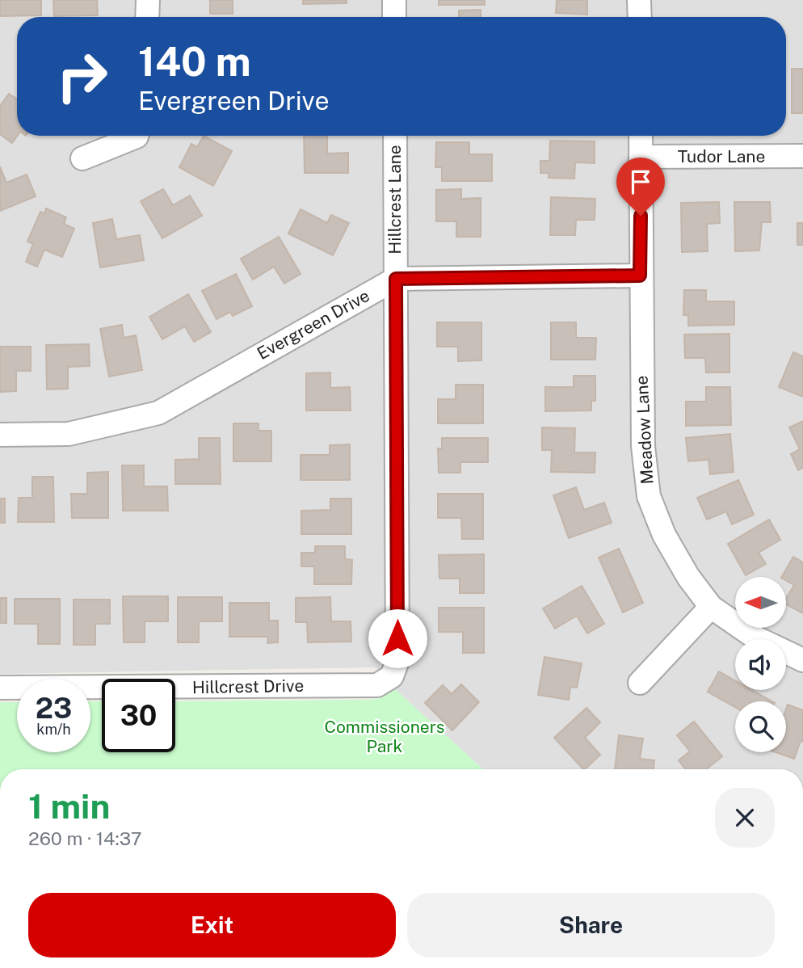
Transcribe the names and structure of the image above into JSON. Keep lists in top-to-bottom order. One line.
{"streets":{"street":["Tudor Lane","Hillcrest Lane","Evergreen Drive","Meadow Lane","Hillcrest Drive"]},"crossings":[["Tudor Lane","Meadow Lane"],["Hillcrest Lane","Evergreen Drive"],["Hillcrest Lane","Hillcrest Drive"],["Evergreen Drive","Meadow Lane"]],"parks":["Commissioners Park"],"north":"left","page":{"turn":["140 m","Evergreen Drive"],"speed":"23 km/h","limit":"30","heading":["1 min","260 m · 14:37"],"buttons":["Exit","Share"]}}
